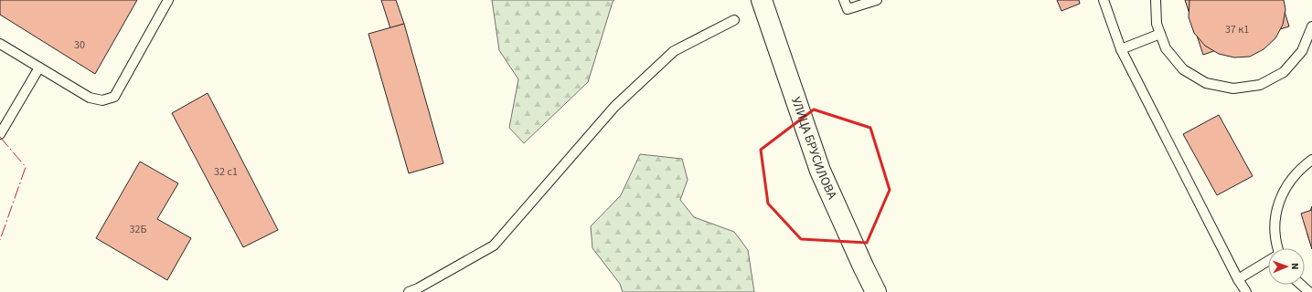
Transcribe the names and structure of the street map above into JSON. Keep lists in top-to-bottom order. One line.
{"streets":{"street":["УЛИЦА БРУСИЛОВА"]},"house_numbers":["37 к1","30","32 с1","32Б"],"north":"right"}
